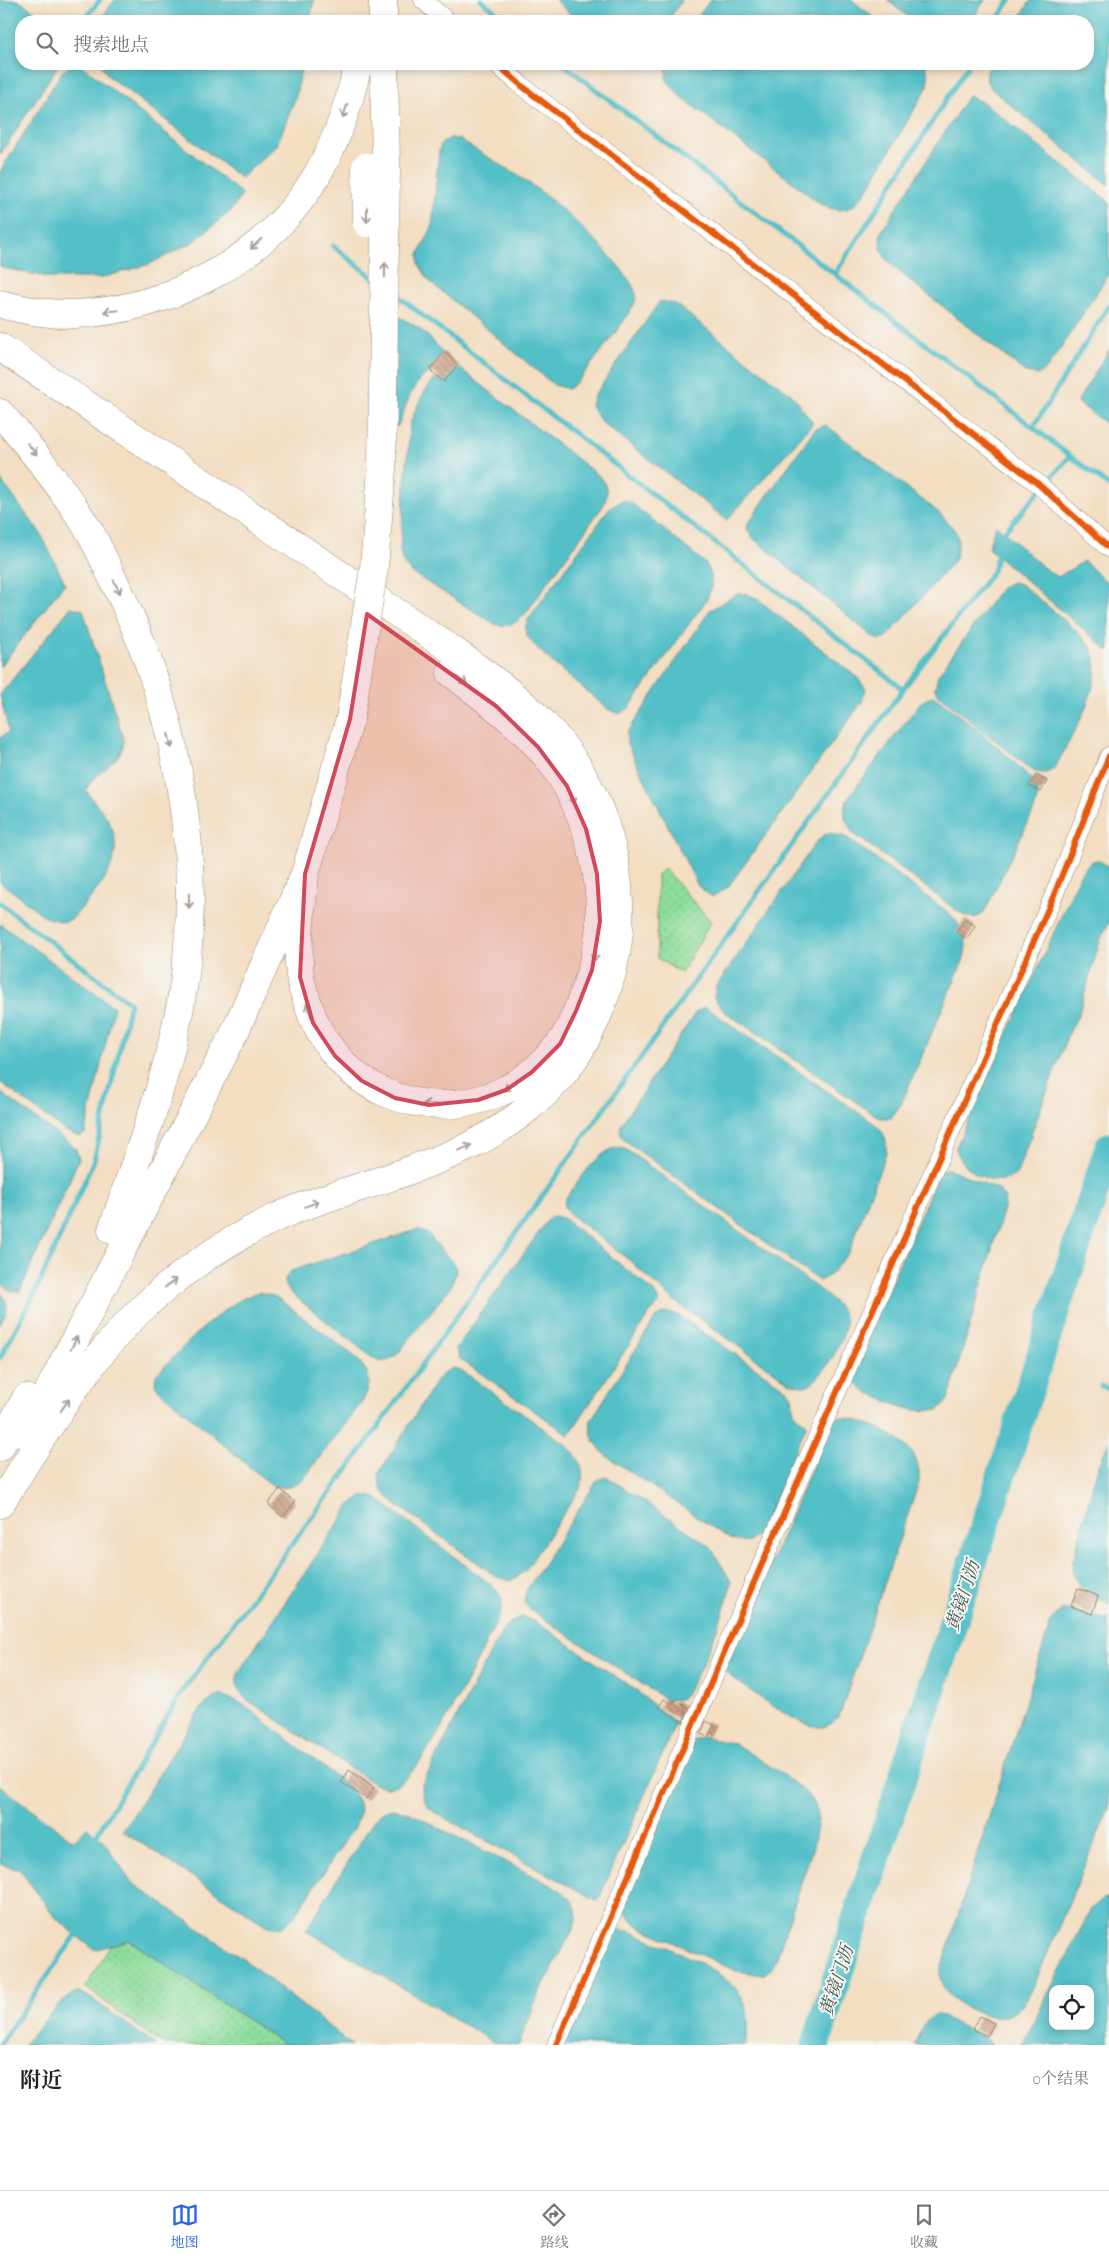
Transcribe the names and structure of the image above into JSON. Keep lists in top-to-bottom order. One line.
{"water":["黄镜门沥"],"page":{"search":"搜索地点","heading":["附近","0个结果"],"nav":["地图","路线","收藏"]}}
